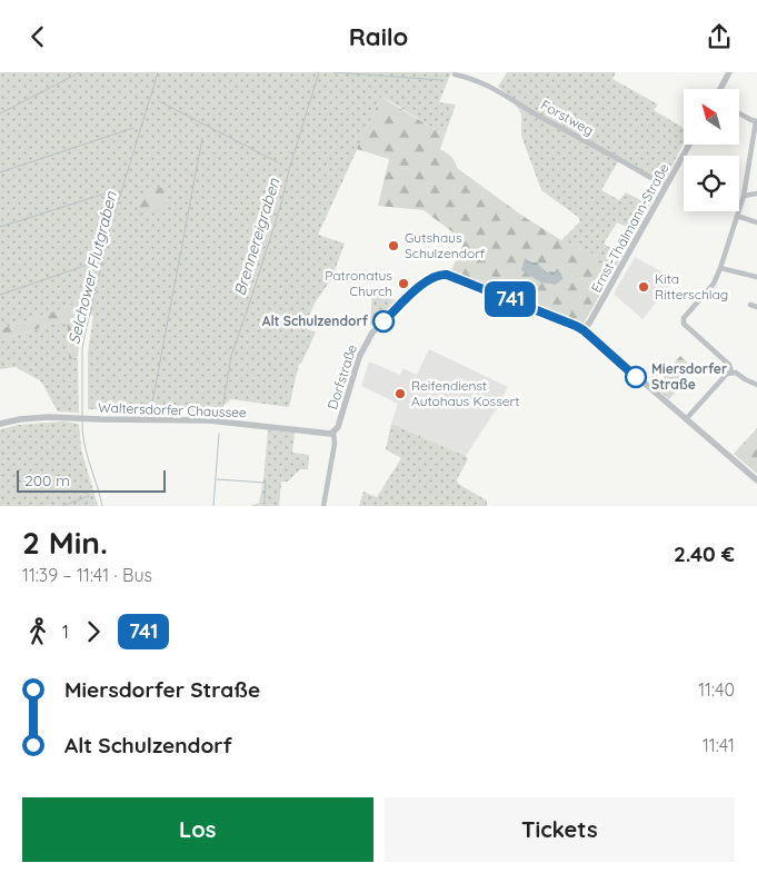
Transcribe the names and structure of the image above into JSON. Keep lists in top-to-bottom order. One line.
{"streets":{"street":["Forstweg","Ernst-Thälmann-Straße","Dorfstraße","Waltersdorfer Chaussee"]},"crossings":[["Forstweg","Ernst-Thälmann-Straße"],["Ernst-Thälmann-Straße","Dorfstraße"],["Dorfstraße","Waltersdorfer Chaussee"]],"water":["Brennereigraben","Selchower Flutgraben"],"places":["Gutshaus Schulzendorf","Patronatus Church","Kita Ritterschlag","Alt Schulzendorf","Miersdorfer Straße","Reifendienst Autohaus Kossert"],"lines":["bus line 741"],"scale_bar":"200 m","north":"top left","page":{"header":"Railo","on_map":"741","scale":"200 m","heading":["2 Min.","11:39 – 11:41 · Bus","2.40 €"],"legs":["1","741"],"list":[{"name":"Miersdorfer Straße","value":"11:40"},{"name":"Alt Schulzendorf","value":"11:41"}],"buttons":["Los","Tickets"]}}
